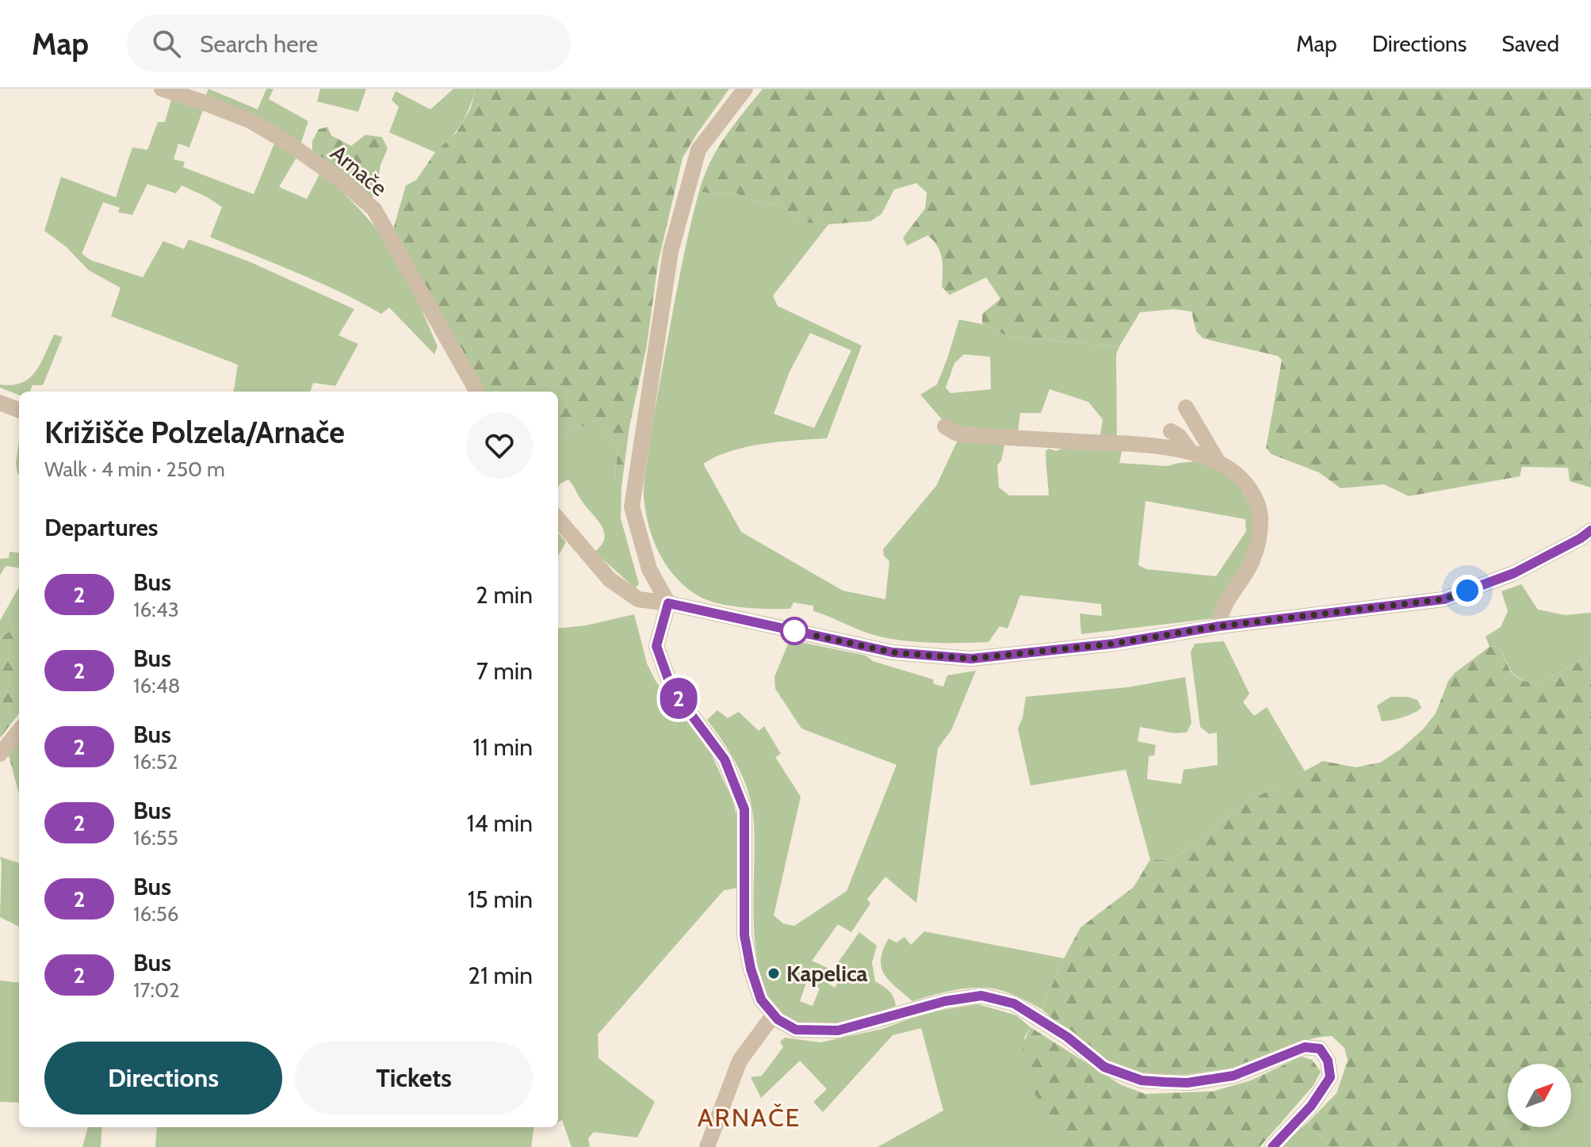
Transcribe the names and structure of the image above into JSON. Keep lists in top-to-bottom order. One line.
{"streets":{"street":["Arnače"]},"districts":["ARNAČE"],"places":["Kapelica"],"lines":["bus line 2"],"north":"top right","page":{"header":"Map","search":"Search here","nav":["Map","Directions","Saved"],"on_map":"2","heading":[["Križišče Polzela/Arnače","Walk · 4 min · 250 m"],"Departures"],"list":[{"mark":"2","name":"Bus","note":"16:43","value":"2 min"},{"mark":"2","name":"Bus","note":"16:48","value":"7 min"},{"mark":"2","name":"Bus","note":"16:52","value":"11 min"},{"mark":"2","name":"Bus","note":"16:55","value":"14 min"},{"mark":"2","name":"Bus","note":"16:56","value":"15 min"},{"mark":"2","name":"Bus","note":"17:02","value":"21 min"}],"buttons":["Directions","Tickets"]}}
